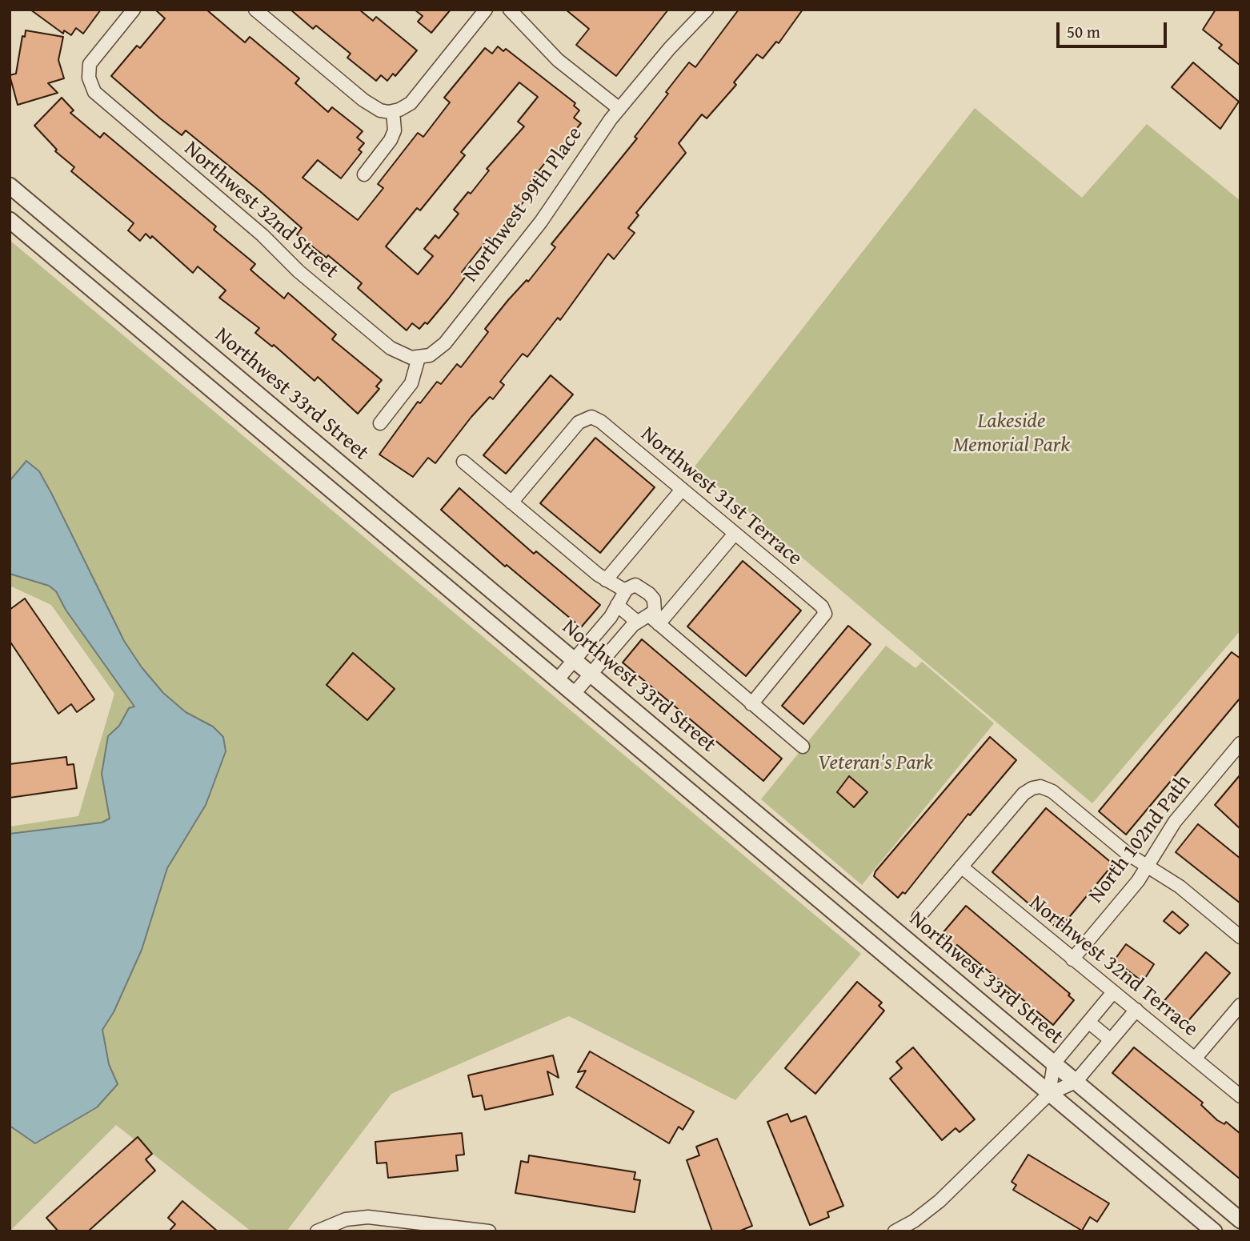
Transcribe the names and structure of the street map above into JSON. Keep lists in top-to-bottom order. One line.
{"streets":{"street":["Northwest 99th Place","Northwest 32nd Street","Northwest 33rd Street","Northwest 31st Terrace","North 102nd Path","Northwest 32nd Terrace"]},"crossings":[["Northwest 99th Place","Northwest 32nd Street"],["North 102nd Path","Northwest 32nd Terrace"]],"parks":["Lakeside Memorial Park","Veteran's Park"],"scale_bar":"50 m"}
